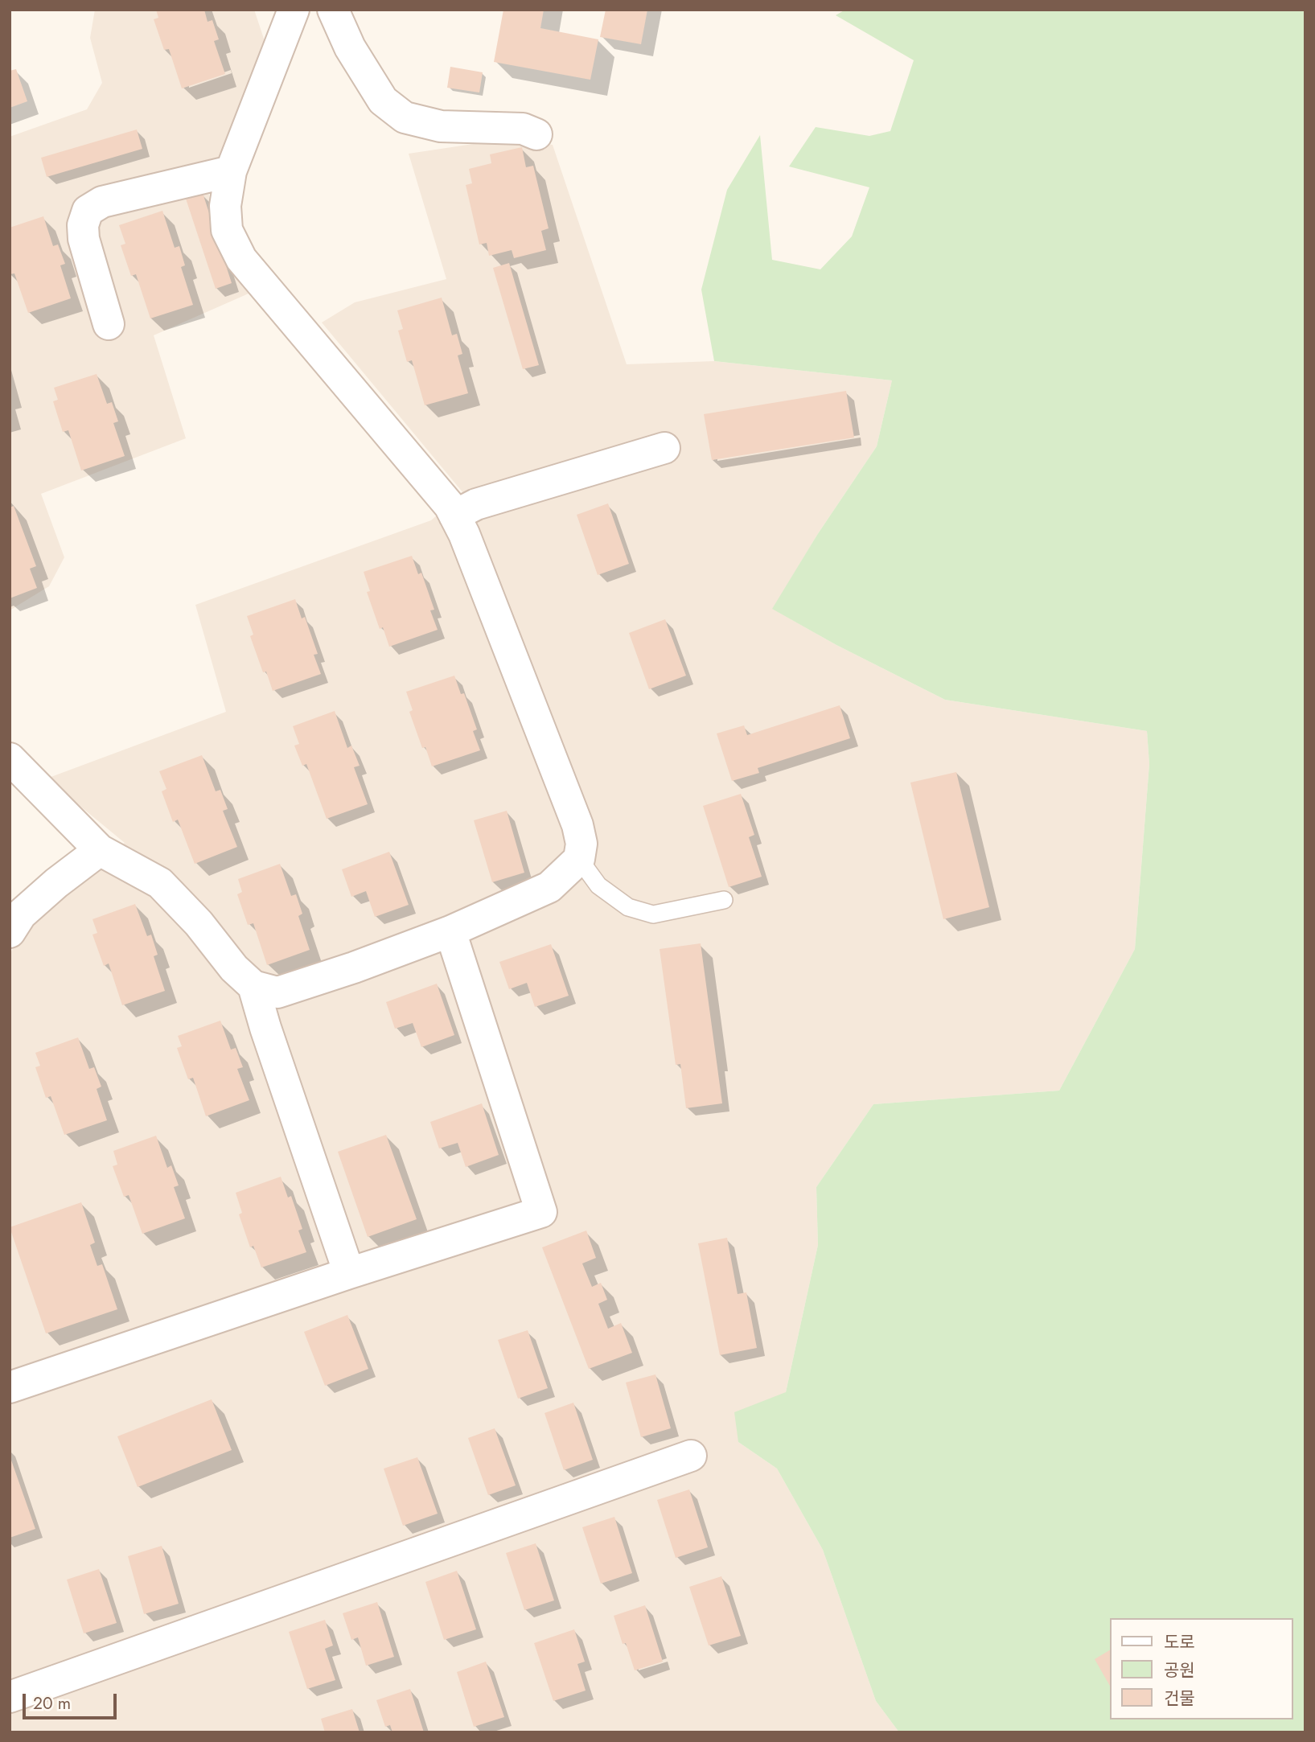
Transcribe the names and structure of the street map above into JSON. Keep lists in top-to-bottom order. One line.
{"legend":["도로","공원","건물"],"scale_bar":"20 m"}
